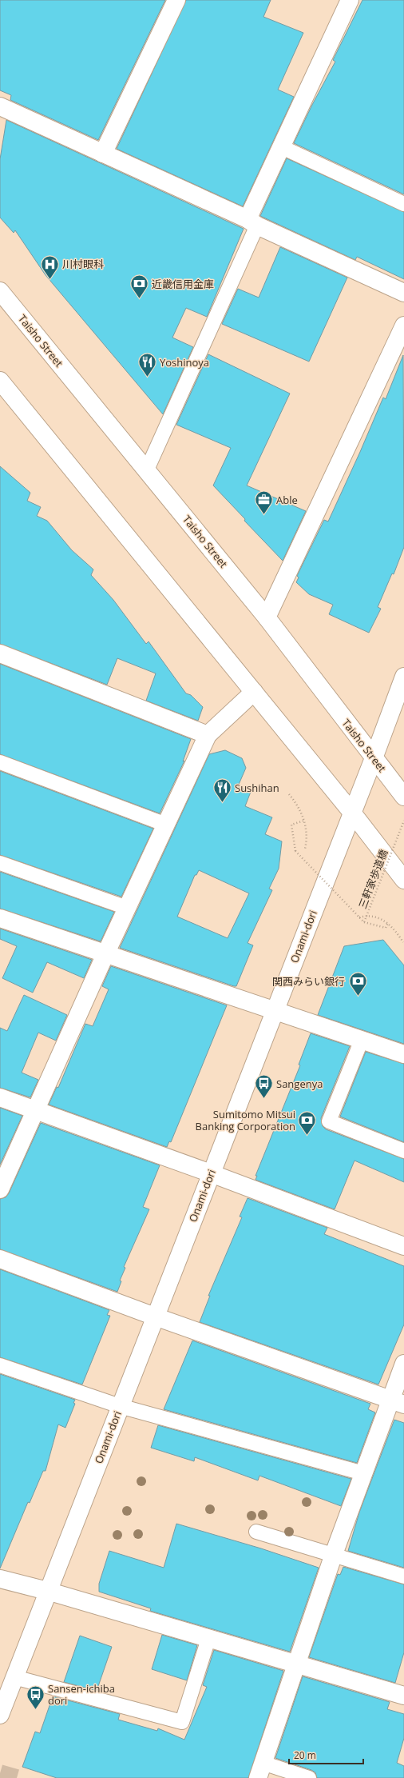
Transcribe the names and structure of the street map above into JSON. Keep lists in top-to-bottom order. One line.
{"streets":{"street":["Taisho Street","Onami-dori"],"path":["三軒家歩道橋"]},"crossings":[["Taisho Street","Onami-dori"]],"places":{"hospital":["川村眼科"],"bank":["近畿信用金庫","関西みらい銀行","Sumitomo Mitsui Banking Corporation"],"restaurant":["Yoshinoya","Sushihan"],"office":["Able"],"bus stop":["Sangenya","Sansen-ichiba dori"]},"scale_bar":"20 m"}
